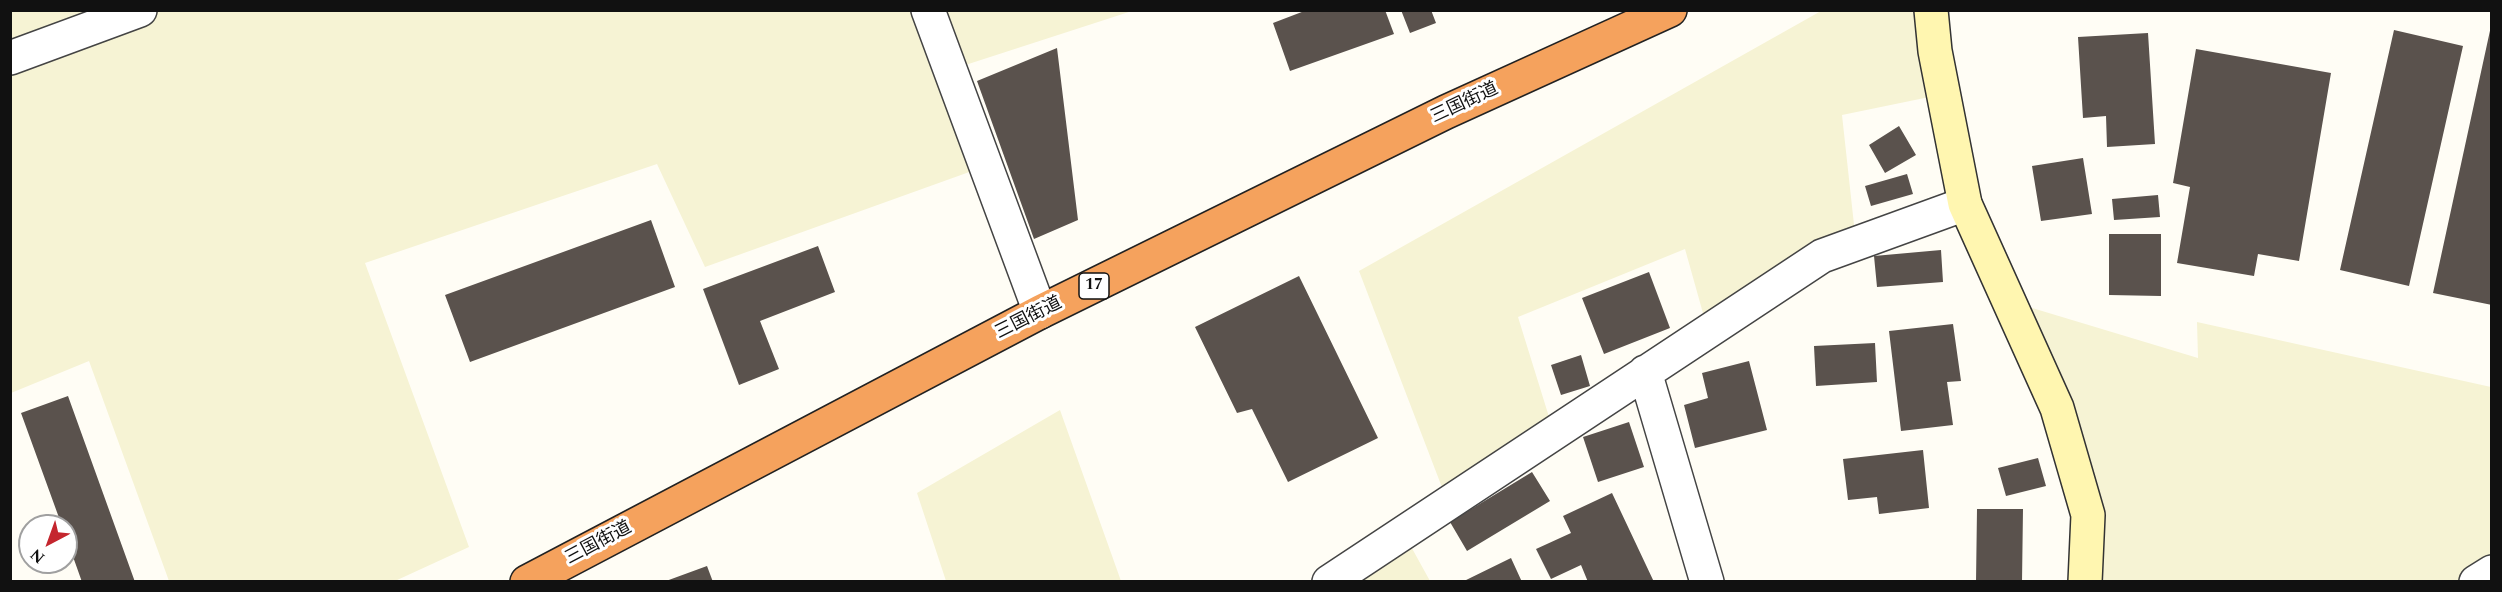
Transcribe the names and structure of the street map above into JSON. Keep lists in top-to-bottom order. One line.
{"streets":{"highway":["三国街道","17"]},"north":"bottom left"}
